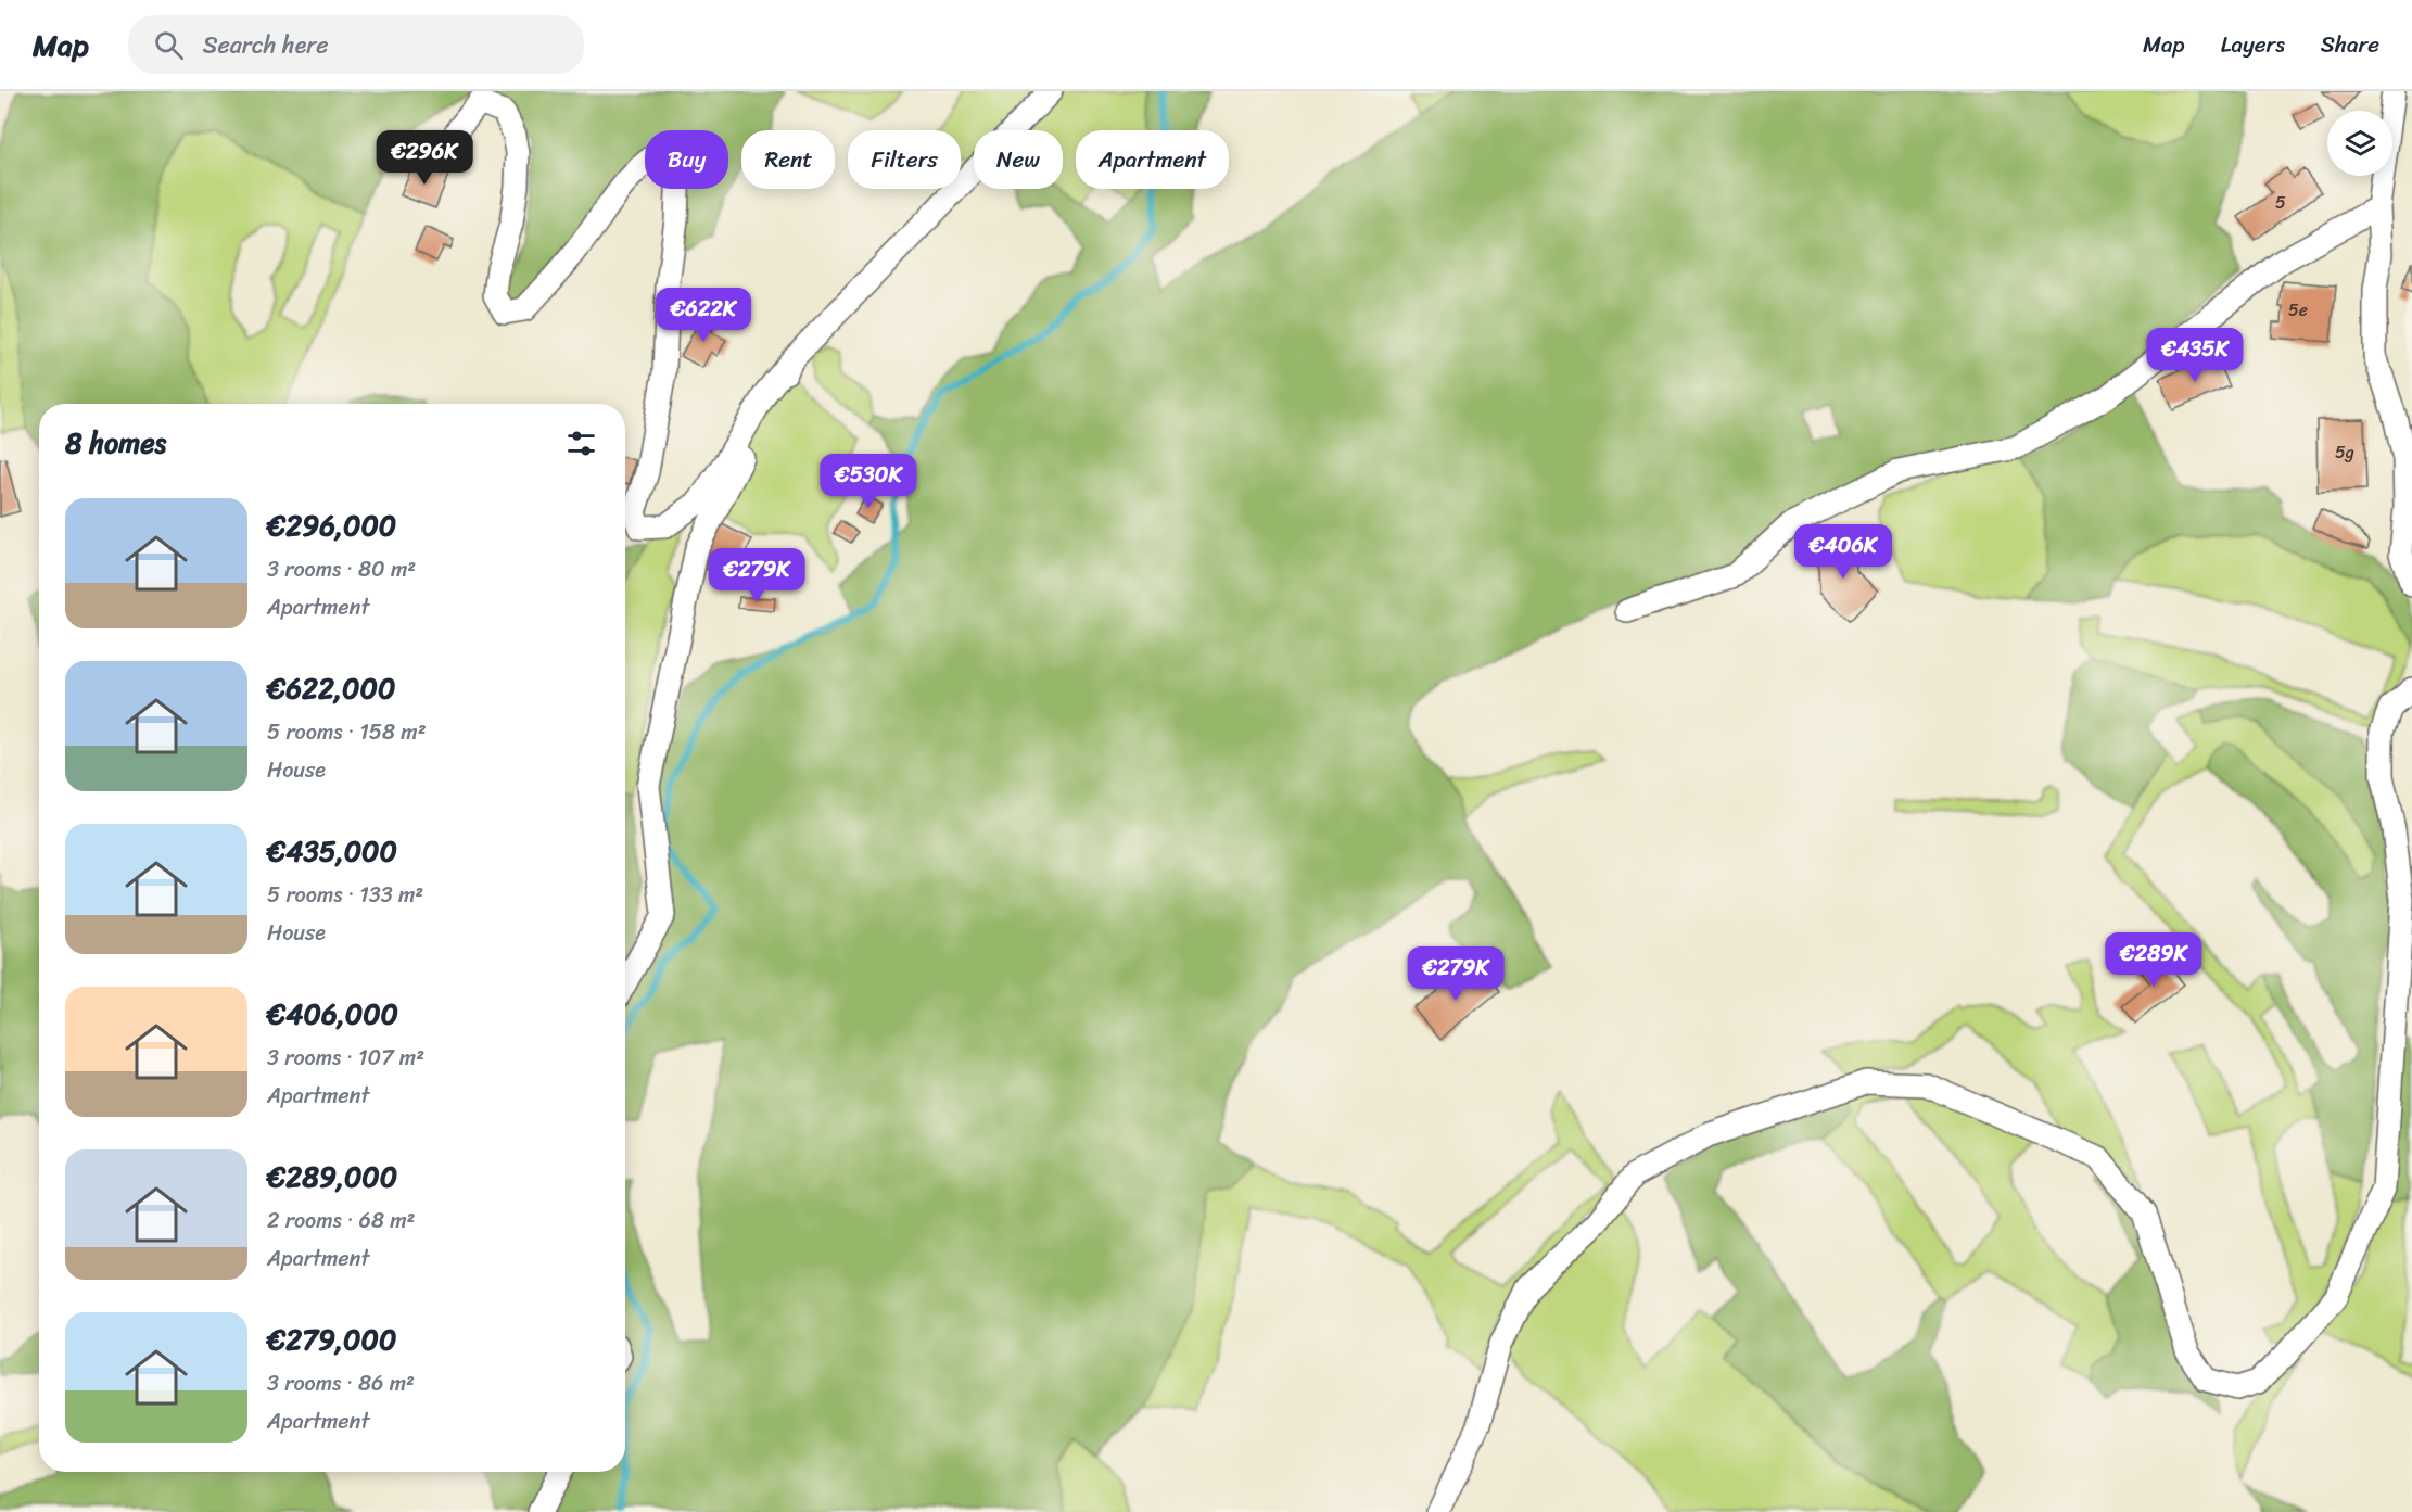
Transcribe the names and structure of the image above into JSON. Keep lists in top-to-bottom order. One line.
{"house_numbers":["5","5e","5g"],"page":{"header":"Map","search":"Search here","nav":["Map","Layers","Share"],"price":["€296K","€622K","€435K","€530K","€406K","€279K","€289K","€279K"],"chip":["Buy","Rent","Filters","New","Apartment"],"heading":"8 homes","list":[{"name":"€296,000","note":"3 rooms · 80 m² · Apartment"},{"name":"€622,000","note":"5 rooms · 158 m² · House"},{"name":"€435,000","note":"5 rooms · 133 m² · House"},{"name":"€406,000","note":"3 rooms · 107 m² · Apartment"},{"name":"€289,000","note":"2 rooms · 68 m² · Apartment"},{"name":"€279,000","note":"3 rooms · 86 m² · Apartment"}]}}
